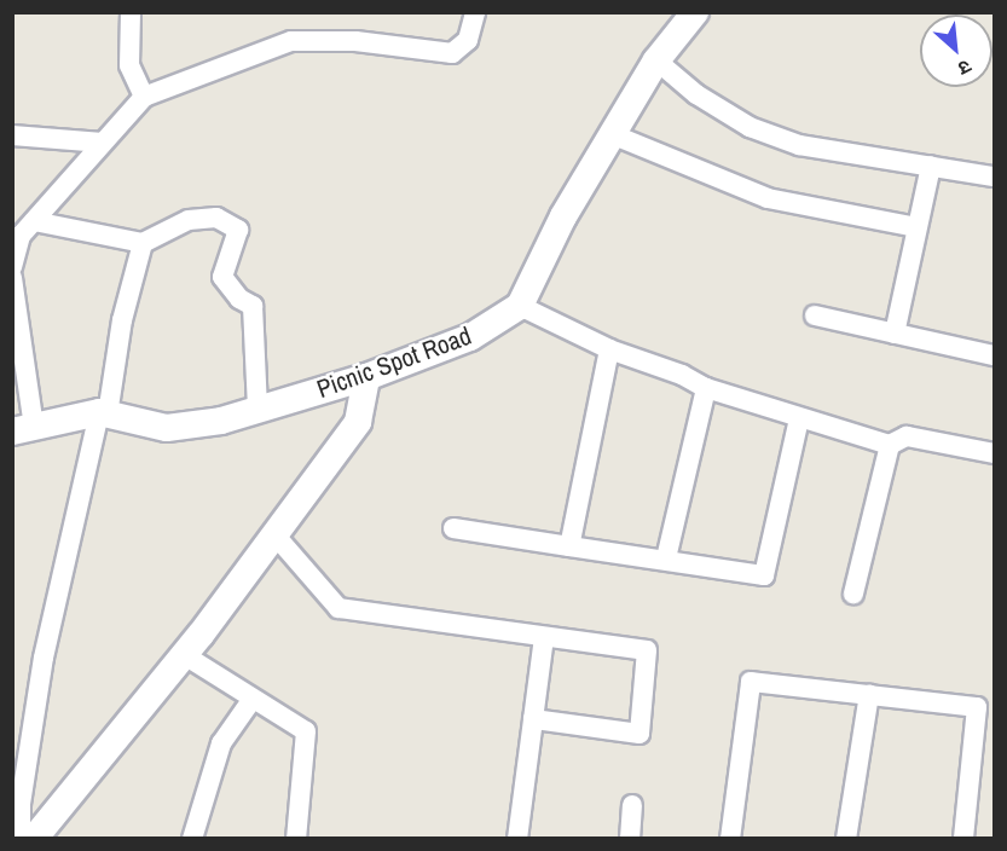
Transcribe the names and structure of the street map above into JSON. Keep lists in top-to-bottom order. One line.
{"streets":{"street":["Picnic Spot Road"]},"north":"bottom right"}
